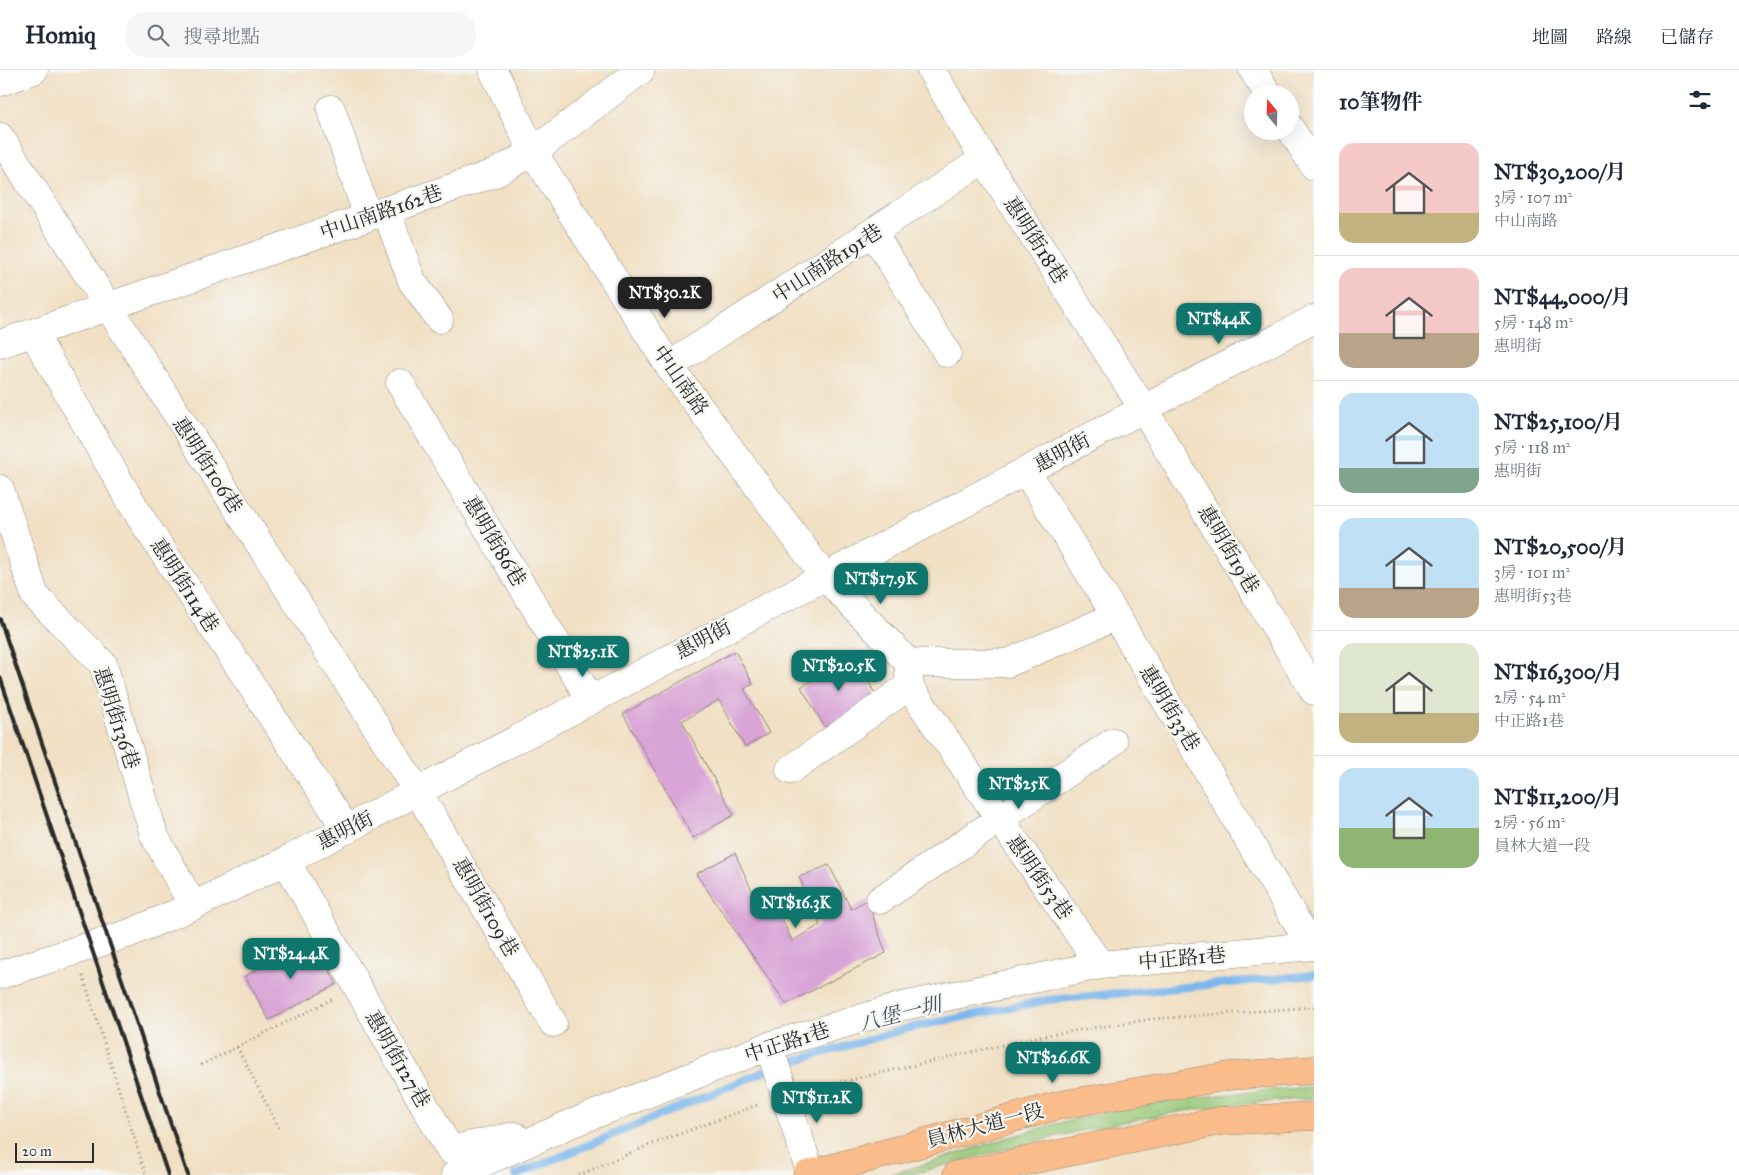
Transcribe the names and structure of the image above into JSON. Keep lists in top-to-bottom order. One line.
{"streets":{"main road":["員林大道一段"],"street":["中山南路162巷","惠明街18巷","中山南路191巷","中山南路","惠明街","惠明街106巷","惠明街86巷","惠明街19巷","惠明街114巷","惠明街33巷","惠明街136巷","惠明街53巷","惠明街109巷","中正路1巷","惠明街127巷"]},"crossings":[["中山南路162巷","中山南路"],["中山南路162巷","惠明街106巷"],["中山南路162巷","惠明街114巷"],["惠明街18巷","中山南路191巷"],["惠明街18巷","惠明街"],["惠明街18巷","惠明街19巷"],["中山南路191巷","中山南路"],["中山南路","惠明街"],["中山南路","惠明街53巷"],["惠明街","惠明街106巷"],["惠明街","惠明街86巷"],["惠明街","惠明街19巷"],["惠明街","惠明街114巷"],["惠明街","惠明街33巷"],["惠明街","惠明街136巷"],["惠明街","惠明街53巷"],["惠明街","惠明街109巷"],["惠明街","惠明街127巷"],["惠明街106巷","惠明街109巷"],["惠明街33巷","中正路1巷"],["惠明街53巷","中正路1巷"],["中正路1巷","惠明街127巷"]],"water":["八堡一圳"],"scale_bar":"20 m","north":"top","page":{"header":"Homiq","search":"搜尋地點","nav":["地圖","路線","已儲存"],"heading":"10筆物件","list":[{"name":"NT$30,200/月","note":"3房 · 107 m² · 中山南路"},{"name":"NT$44,000/月","note":"5房 · 148 m² · 惠明街"},{"name":"NT$25,100/月","note":"5房 · 118 m² · 惠明街"},{"name":"NT$20,500/月","note":"3房 · 101 m² · 惠明街53巷"},{"name":"NT$16,300/月","note":"2房 · 54 m² · 中正路1巷"},{"name":"NT$11,200/月","note":"2房 · 56 m² · 員林大道一段"}],"price":["NT$30.2K","NT$44K","NT$17.9K","NT$25.1K","NT$20.5K","NT$25K","NT$16.3K","NT$24.4K","NT$26.6K","NT$11.2K"],"scale":"20 m"}}
